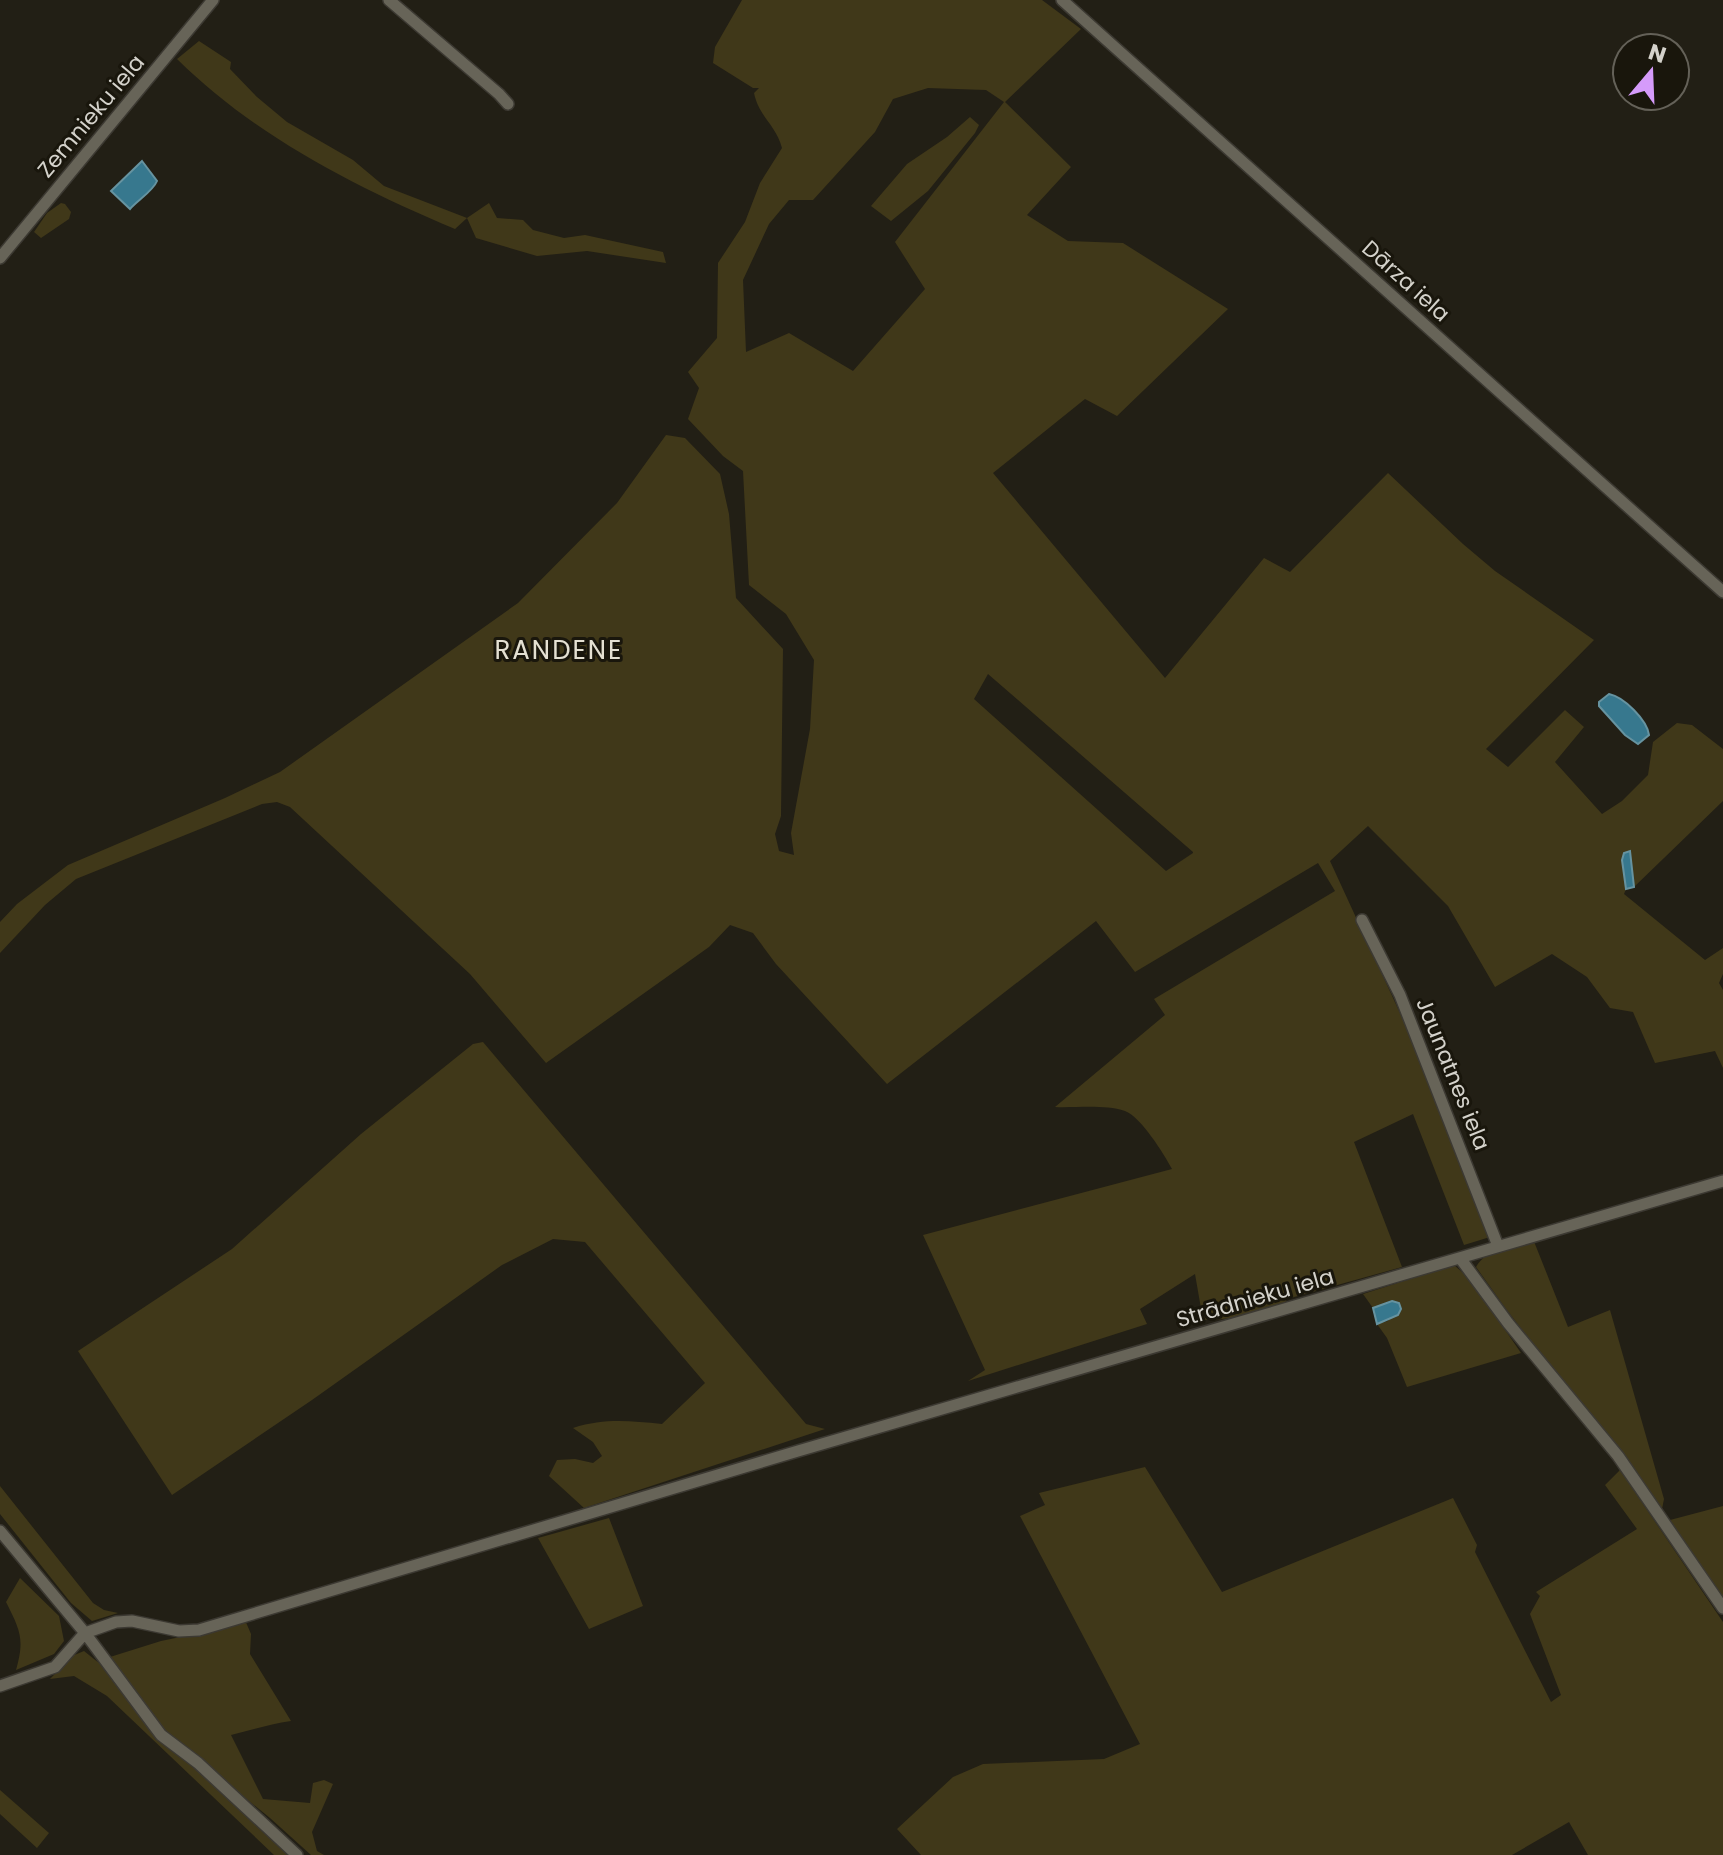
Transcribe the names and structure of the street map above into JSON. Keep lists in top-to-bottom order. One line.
{"streets":{"street":["Zemnieku iela","Dārza iela","Jaunatnes iela","Strādnieku iela"]},"crossings":[["Jaunatnes iela","Strādnieku iela"]],"districts":["RANDENE"],"north":"top"}
